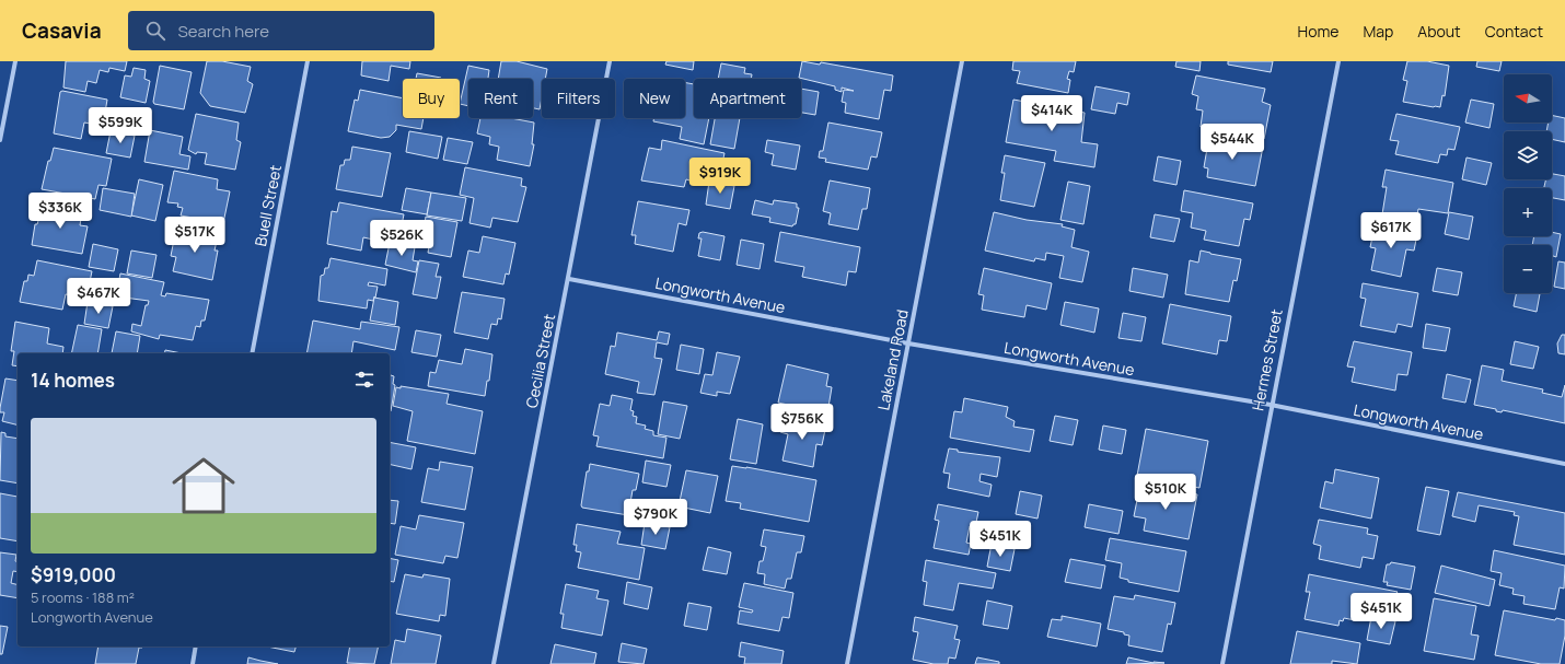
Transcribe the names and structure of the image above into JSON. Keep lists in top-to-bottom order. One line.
{"streets":{"street":["Buell Street","Longworth Avenue","Lakeland Road","Hermes Street","Cecilia Street"]},"crossings":[["Longworth Avenue","Lakeland Road"],["Longworth Avenue","Hermes Street"],["Longworth Avenue","Cecilia Street"]],"north":"left","page":{"header":"Casavia","search":"Search here","nav":["Home","Map","About","Contact"],"map_buttons":["+","−"],"chip":["Buy","Rent","Filters","New","Apartment"],"price":["$414K","$599K","$544K","$919K","$336K","$617K","$517K","$526K","$467K","$756K","$510K","$790K","$451K","$451K"],"heading":"14 homes","list":[{"name":"$919,000","note":"5 rooms · 188 m² · Longworth Avenue"}]}}
